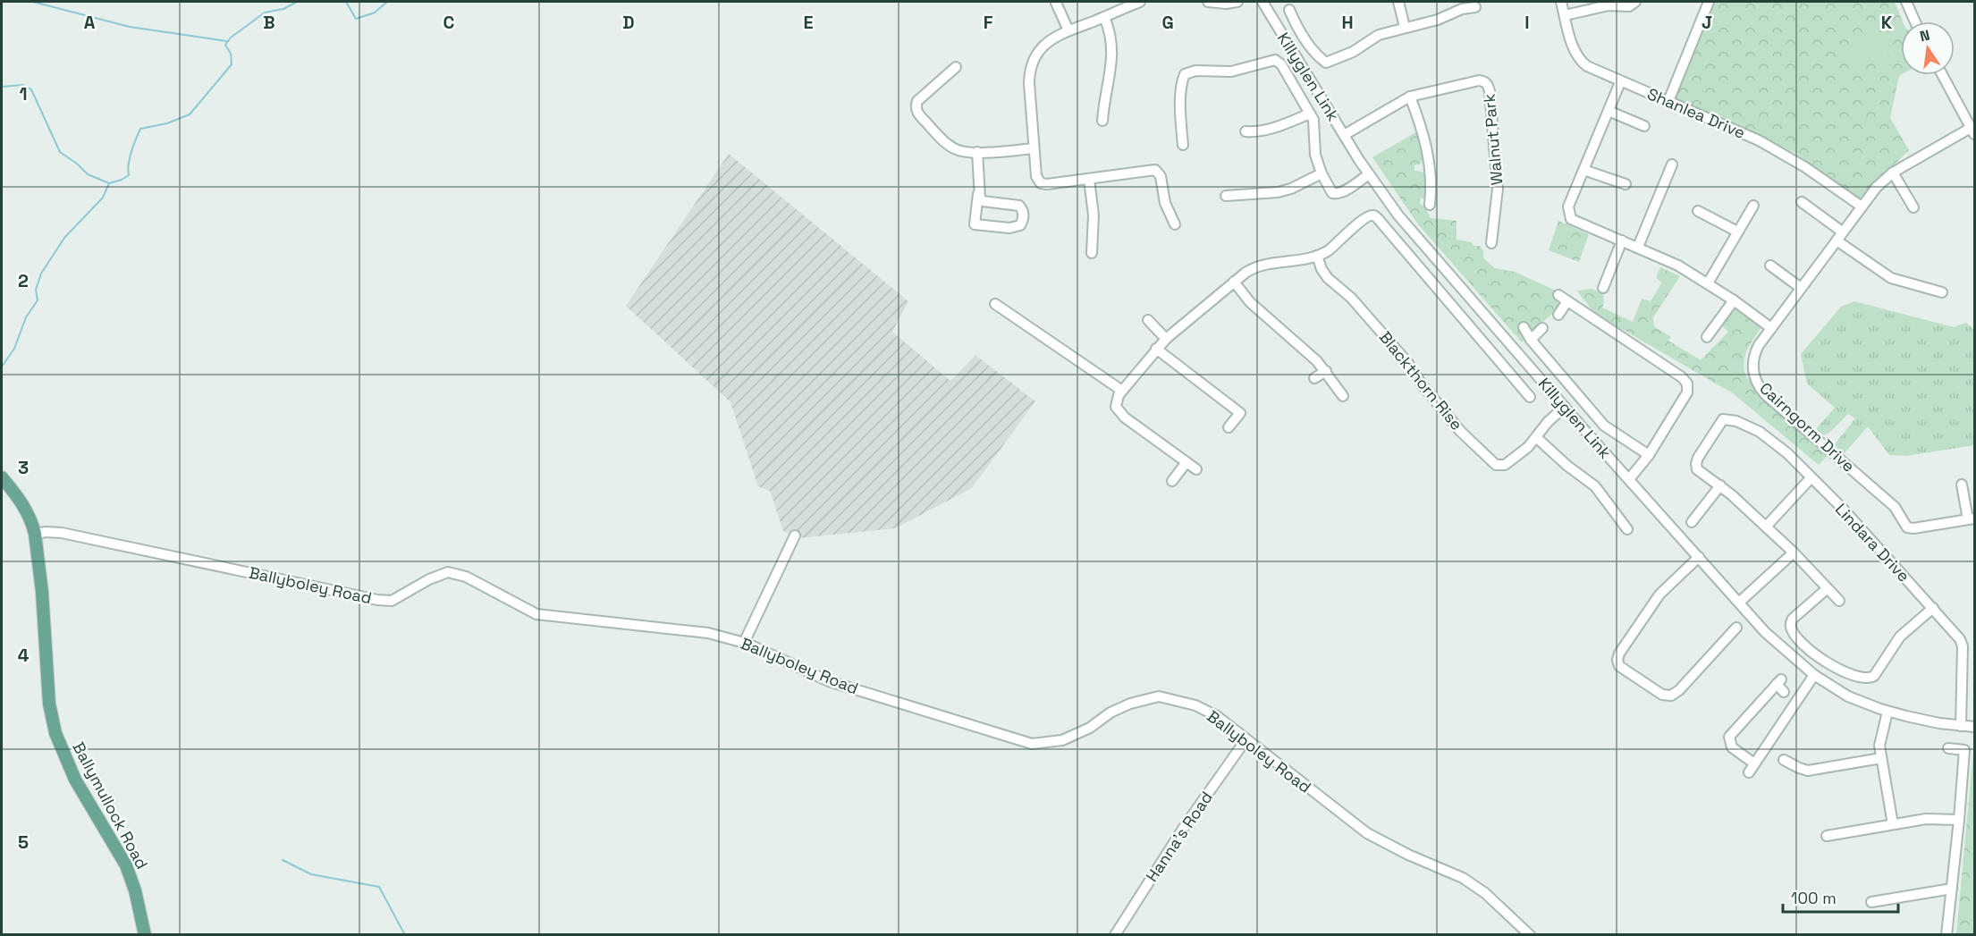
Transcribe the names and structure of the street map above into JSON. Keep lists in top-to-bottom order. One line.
{"streets":{"main road":["Ballymullock Road"],"street":["Killyglen Link","Shanlea Drive","Walnut Park","Blackthorn Rise","Cairngorm Drive","Lindara Drive","Ballyboley Road","Hanna's Road"]},"crossings":[["Killyglen Link","Walnut Park"],["Killyglen Link","Blackthorn Rise"],["Killyglen Link","Lindara Drive"],["Shanlea Drive","Cairngorm Drive"],["Ballyboley Road","Ballymullock Road"],["Ballyboley Road","Hanna's Road"]],"scale_bar":"100 m","north":"top","grid":{"columns":["A","B","C","D","E","F","G","H","I","J","K"],"rows":["1","2","3","4","5"]}}
